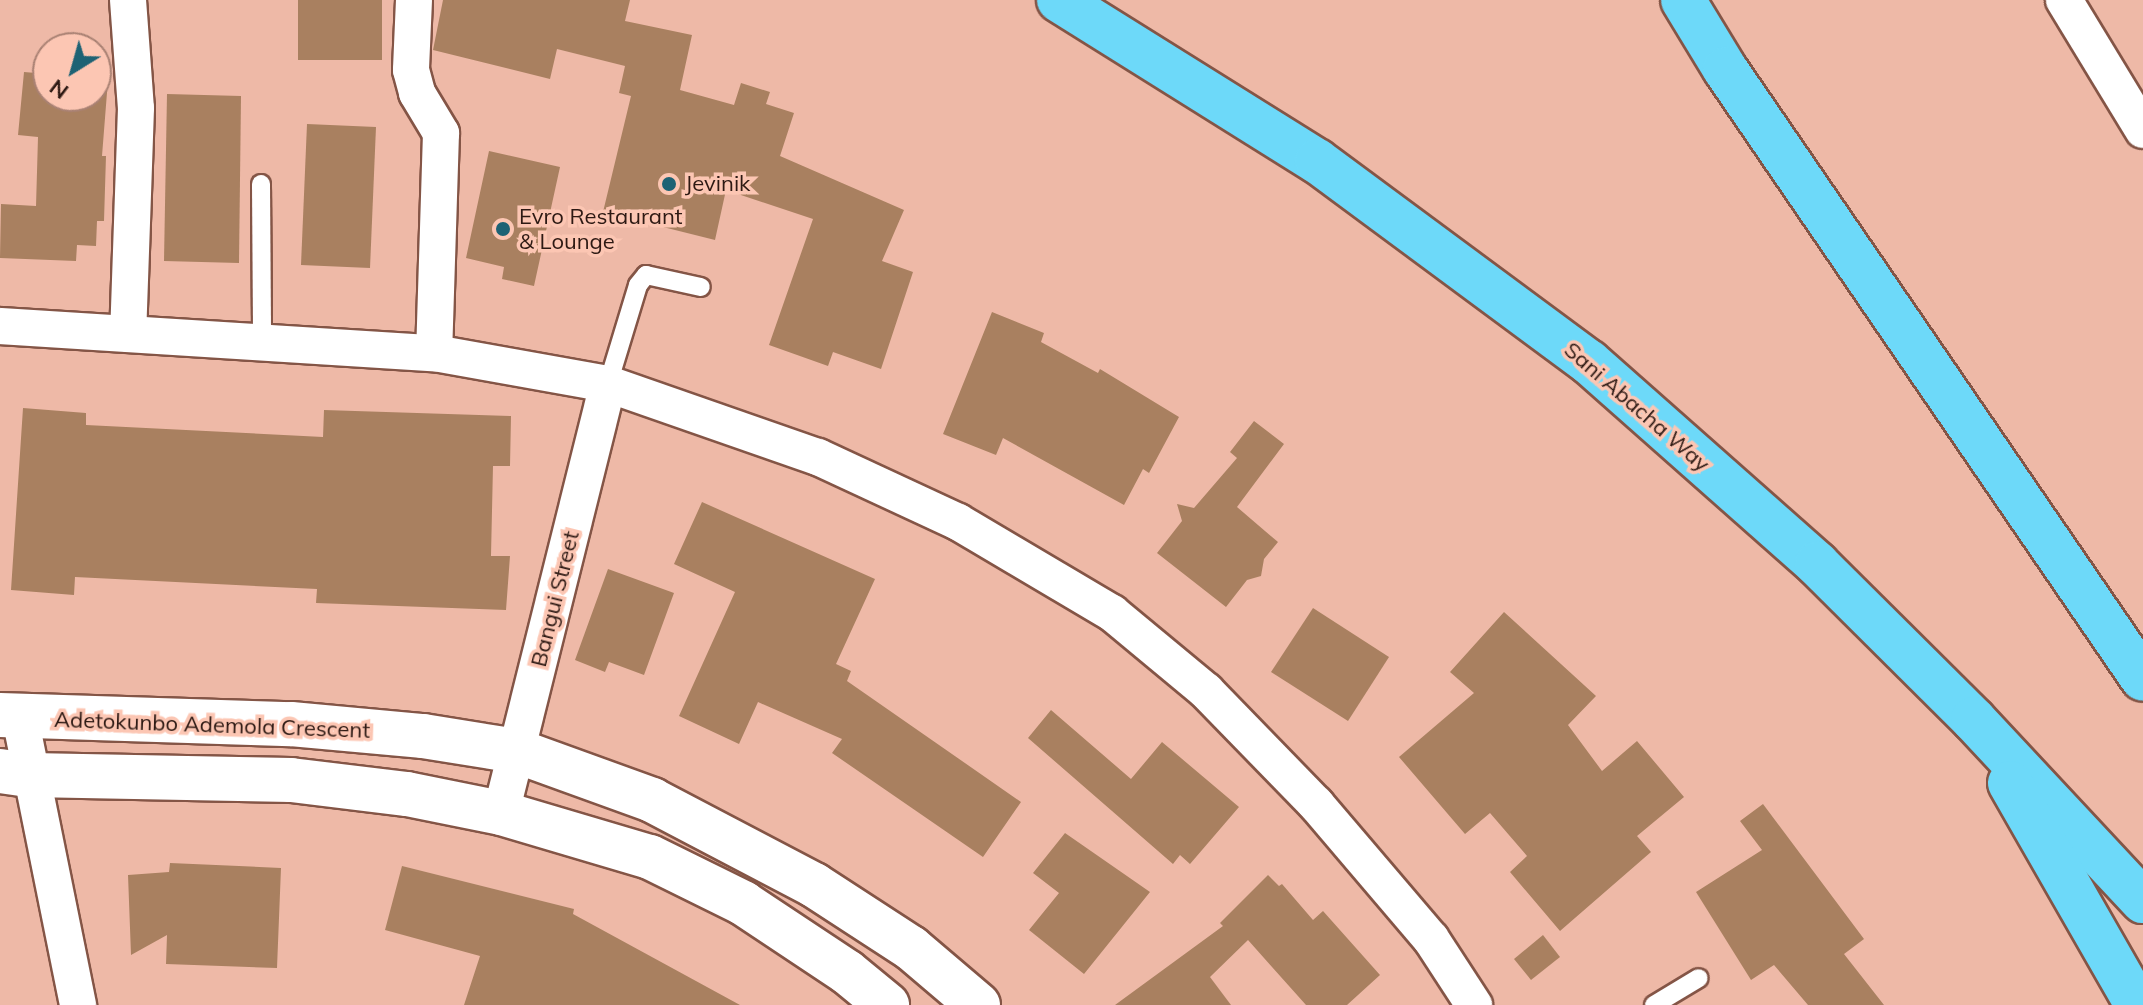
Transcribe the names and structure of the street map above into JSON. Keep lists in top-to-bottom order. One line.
{"streets":{"highway":["Sani Abacha Way"],"main road":["Adetokunbo Ademola Crescent"],"street":["Bangui Street"]},"crossings":[["Bangui Street","Adetokunbo Ademola Crescent"]],"places":["Jevinik","Evro Restaurant & Lounge"],"north":"bottom left"}
